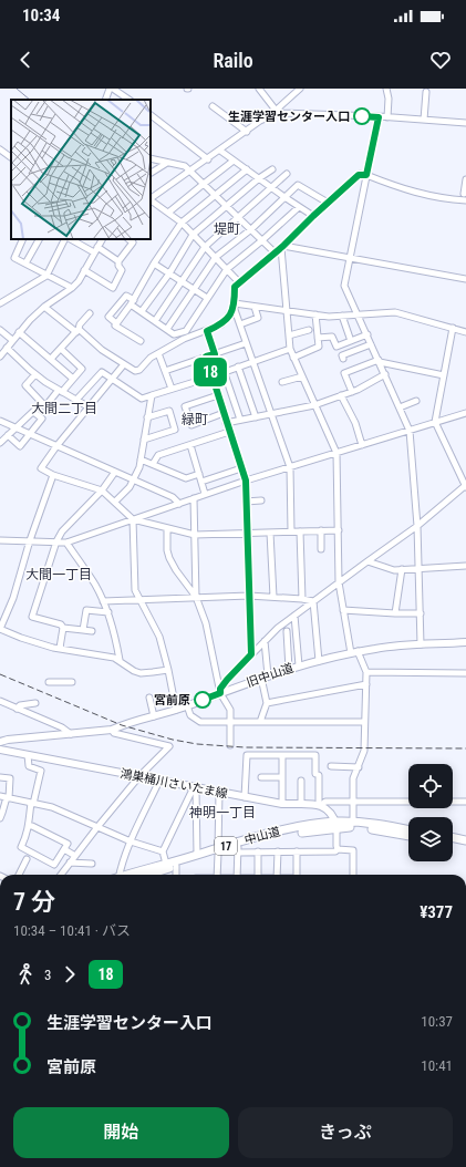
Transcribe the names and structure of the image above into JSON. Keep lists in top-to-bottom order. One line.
{"streets":{"highway":["中山道","17"],"main road":["旧中山道","鴻巣桶川さいたま線"]},"districts":["堤町","大間二丁目","緑町","大間一丁目","神明一丁目"],"places":["生涯学習センター入口","宮前原"],"lines":["bus line 18"],"page":{"status":"10:34","header":"Railo","on_map":"18","heading":["7 分","10:34 – 10:41 · バス","¥377"],"legs":["3","18"],"list":[{"name":"生涯学習センター入口","value":"10:37"},{"name":"宮前原","value":"10:41"}],"buttons":["開始","きっぷ"]}}
